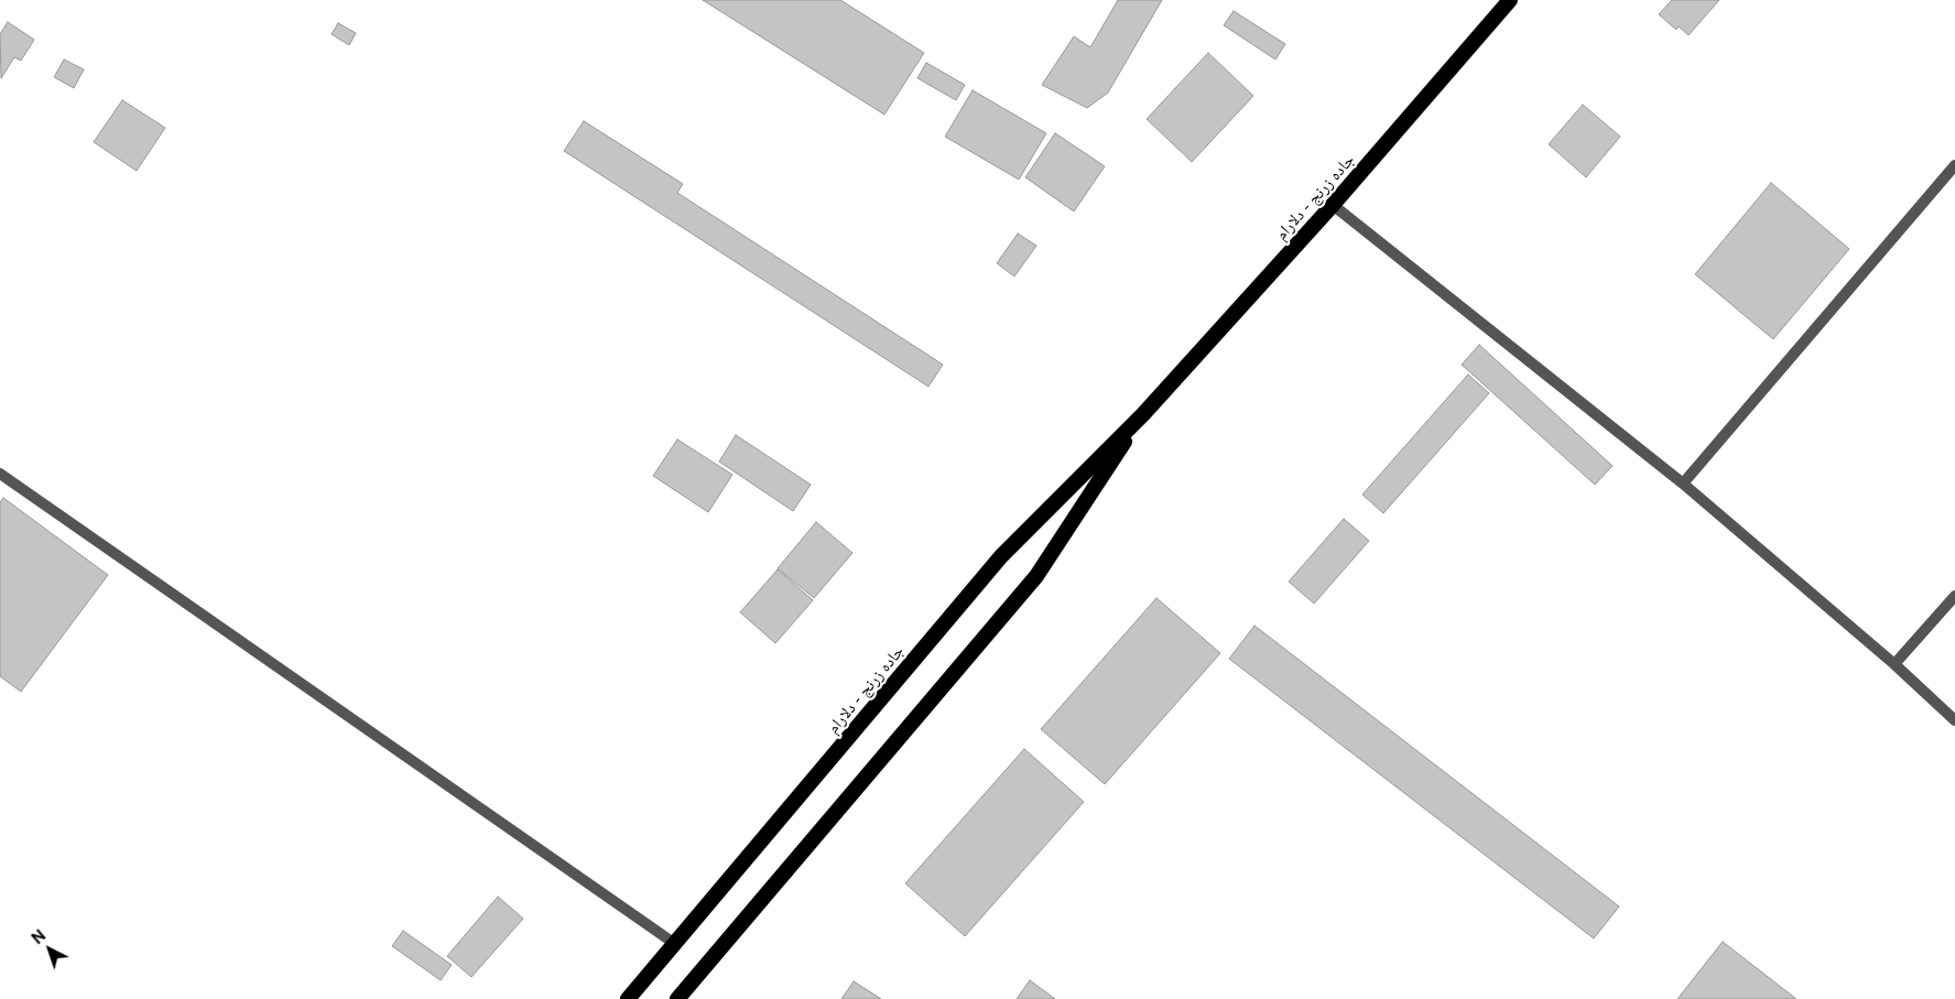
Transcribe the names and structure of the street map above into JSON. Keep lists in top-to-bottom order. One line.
{"streets":{"highway":["جاده زرنج - دلارام"]},"north":"top left"}
